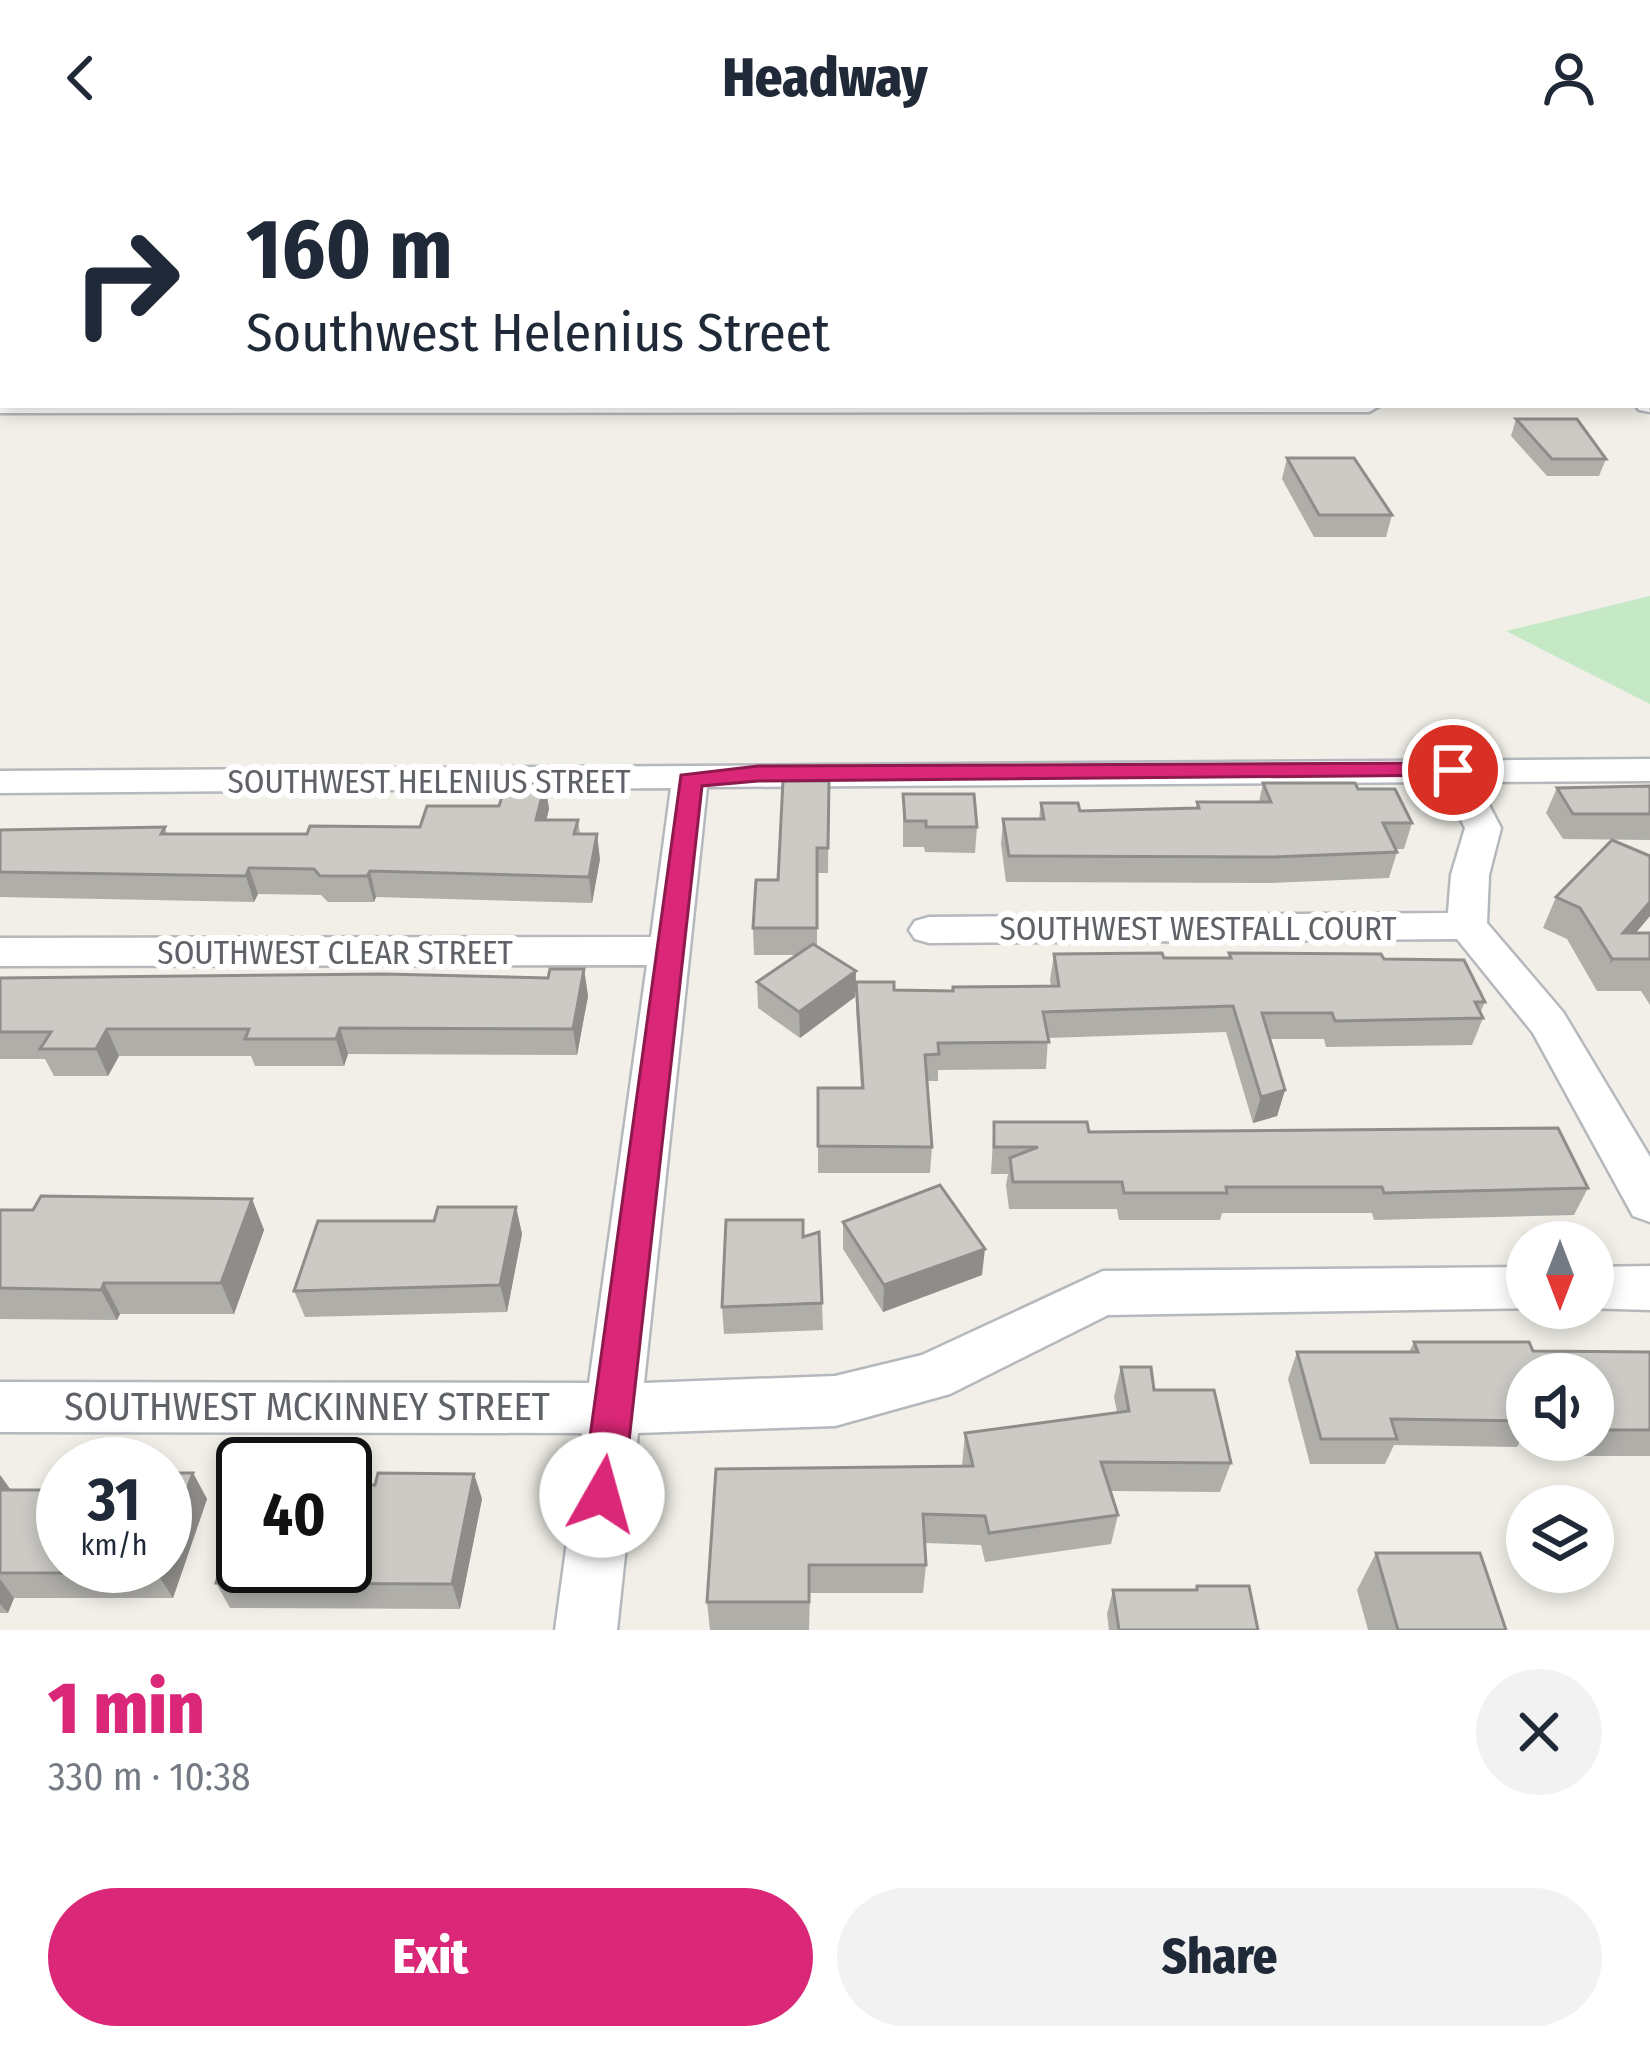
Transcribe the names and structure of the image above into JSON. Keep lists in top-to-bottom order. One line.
{"streets":{"street":["SOUTHWEST HELENIUS STREET","SOUTHWEST WESTFALL COURT","SOUTHWEST CLEAR STREET","SOUTHWEST MCKINNEY STREET"]},"north":"bottom","page":{"header":"Headway","turn":["160 m","Southwest Helenius Street"],"speed":"31 km/h","limit":"40","heading":["1 min","330 m · 10:38"],"buttons":["Exit","Share"]}}
